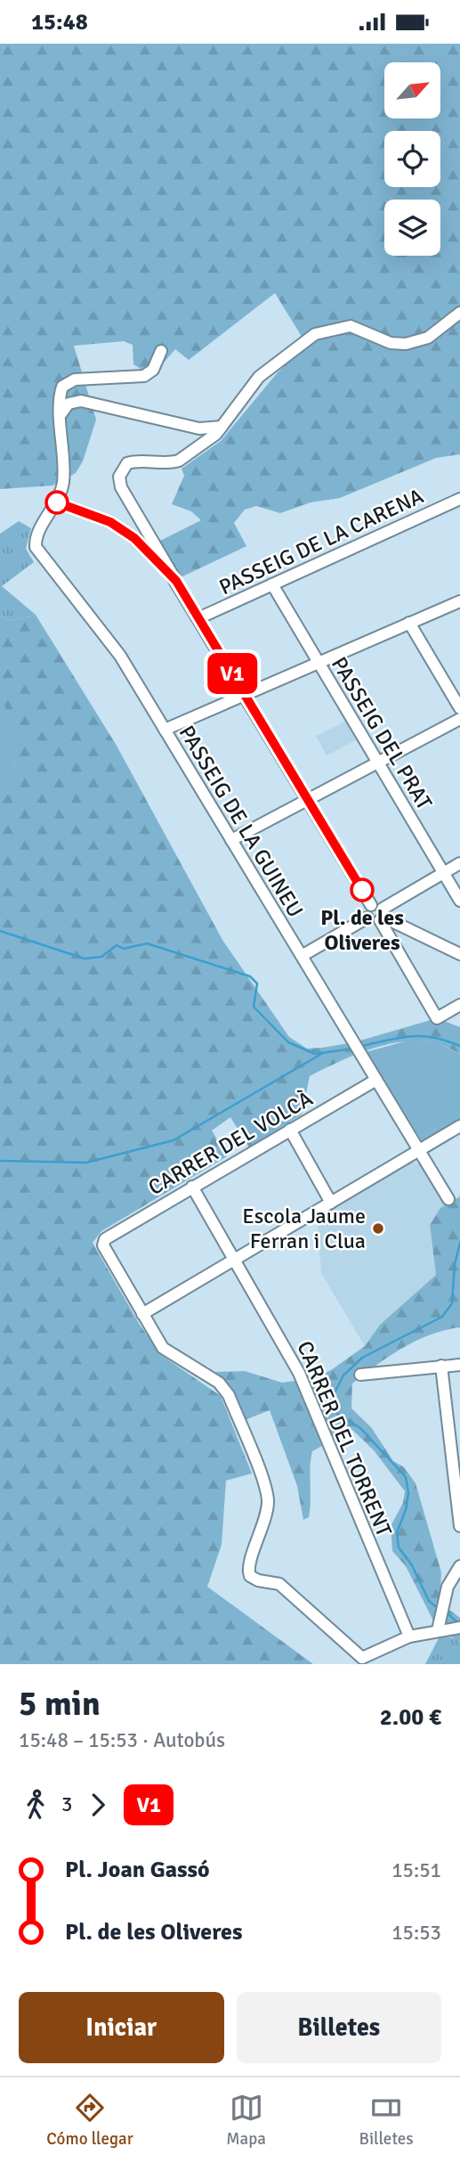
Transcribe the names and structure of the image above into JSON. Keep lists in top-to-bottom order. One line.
{"streets":{"street":["PASSEIG DE LA CARENA","PASSEIG DEL PRAT","PASSEIG DE LA GUINEU","CARRER DEL VOLCÀ","CARRER DEL TORRENT"]},"crossings":[["PASSEIG DE LA CARENA","PASSEIG DEL PRAT"],["PASSEIG DE LA GUINEU","CARRER DEL VOLCÀ"],["CARRER DEL VOLCÀ","CARRER DEL TORRENT"]],"places":["Pl. de les Oliveres","Escola Jaume Ferran i Clua"],"lines":["bus line V1"],"north":"top right","page":{"status":"15:48","on_map":"V1","heading":["5 min","15:48 – 15:53 · Autobús","2.00 €"],"legs":["3","V1"],"list":[{"name":"Pl. Joan Gassó","value":"15:51"},{"name":"Pl. de les Oliveres","value":"15:53"}],"buttons":["Iniciar","Billetes"],"tabs":["Cómo llegar","Mapa","Billetes"]}}
